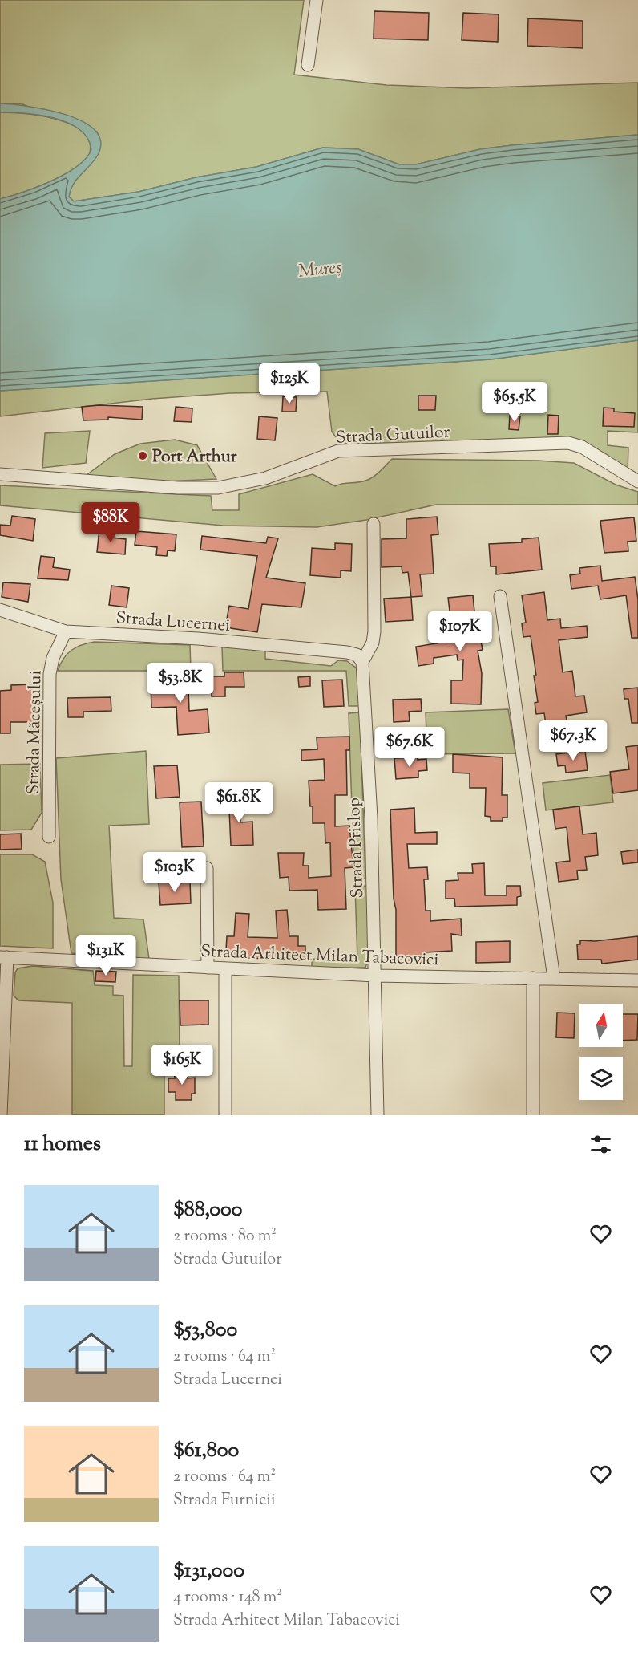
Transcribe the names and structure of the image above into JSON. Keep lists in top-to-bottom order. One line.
{"streets":{"street":["Strada Gutuilor","Strada Lucernei","Strada Măceșului","Strada Prislop","Strada Arhitect Milan Tabacovici"]},"crossings":[["Strada Lucernei","Strada Măceșului"],["Strada Lucernei","Strada Prislop"],["Strada Prislop","Strada Arhitect Milan Tabacovici"]],"water":["Mureș"],"places":["Port Arthur"],"north":"top","page":{"price":["$125K","$65.5K","$88K","$107K","$53.8K","$67.3K","$67.6K","$61.8K","$103K","$131K","$165K"],"heading":"11 homes","list":[{"name":"$88,000","note":"2 rooms · 80 m² · Strada Gutuilor"},{"name":"$53,800","note":"2 rooms · 64 m² · Strada Lucernei"},{"name":"$61,800","note":"2 rooms · 64 m² · Strada Furnicii"},{"name":"$131,000","note":"4 rooms · 148 m² · Strada Arhitect Milan Tabacovici"}]}}
